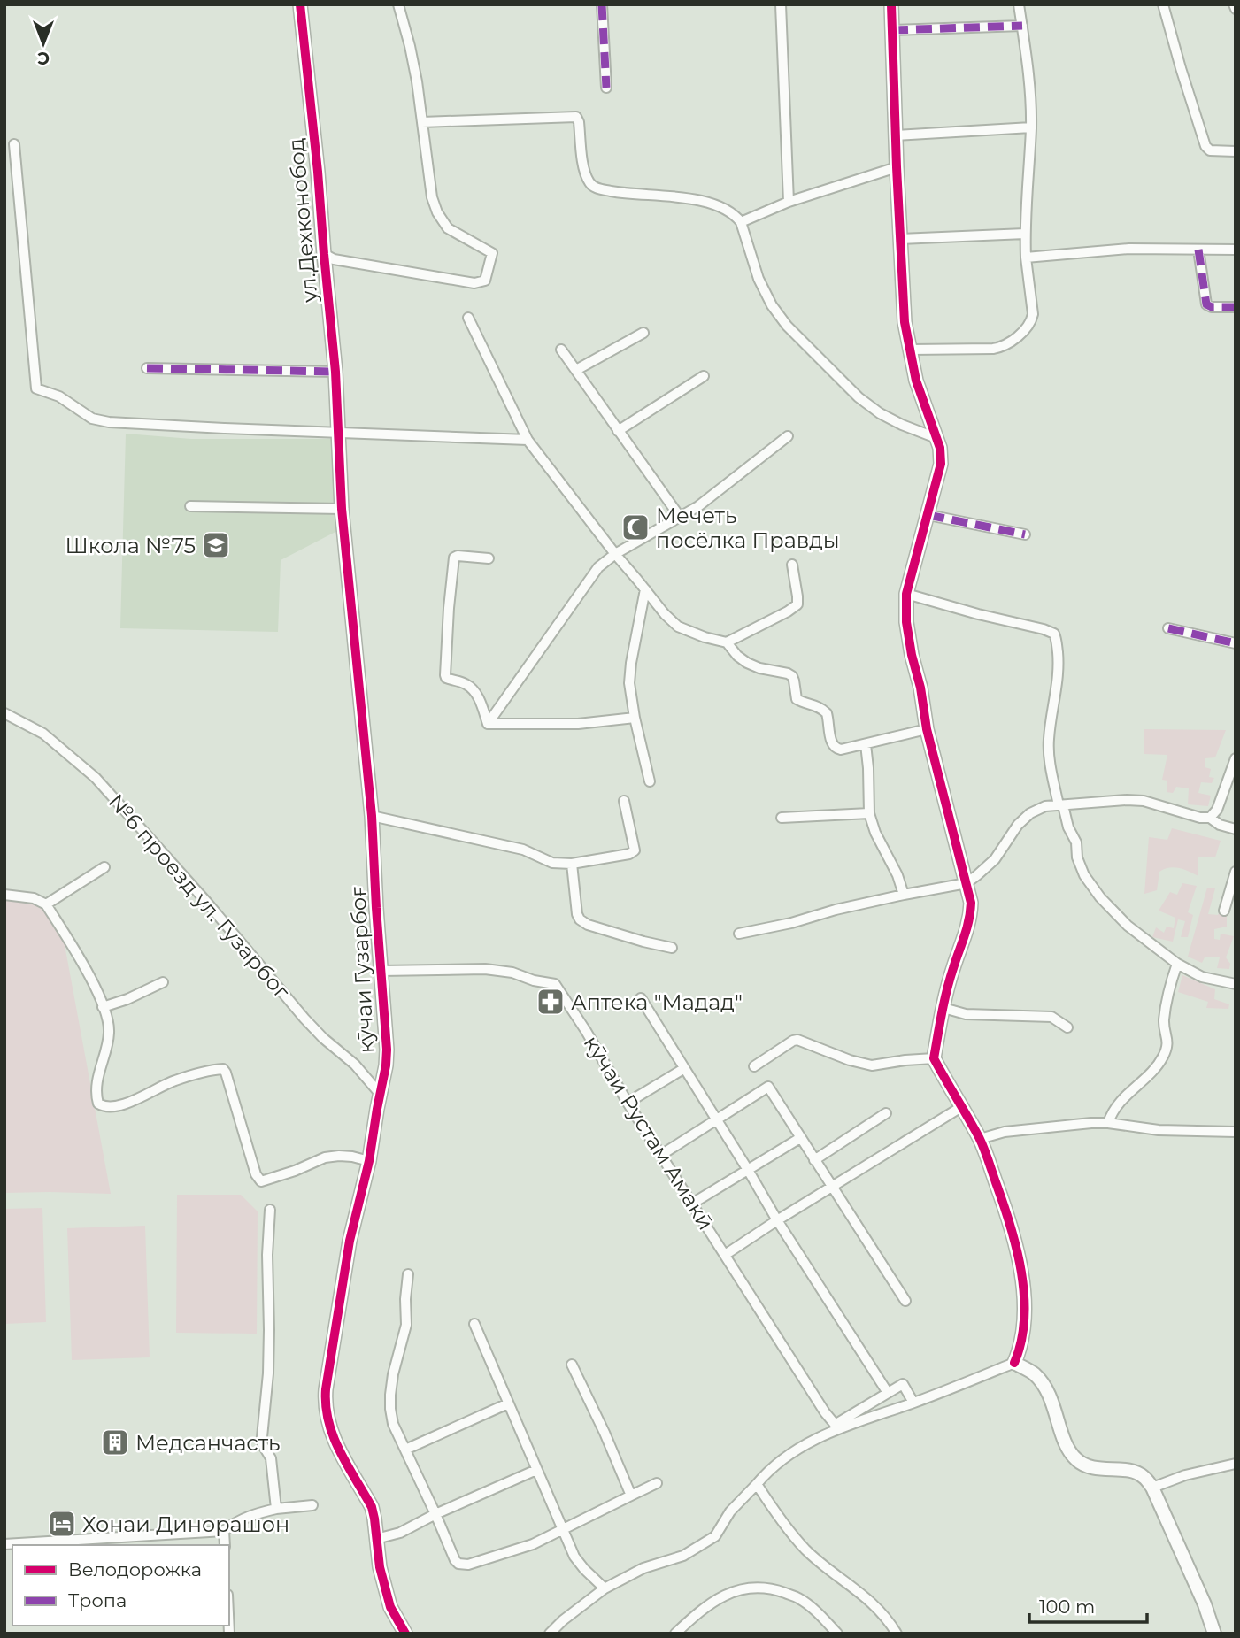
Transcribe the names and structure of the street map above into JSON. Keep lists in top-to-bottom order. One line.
{"streets":{"street":["ул.Дехконобод","№6 проезд ул. Гузарбог","кӯчаи Гузарбоғ","кӯчаи Рустам Амакӣ"]},"crossings":[["ул.Дехконобод","кӯчаи Гузарбоғ"],["№6 проезд ул. Гузарбог","кӯчаи Гузарбоғ"],["кӯчаи Гузарбоғ","кӯчаи Рустам Амакӣ"]],"places":{"mosque":["Мечеть посёлка Правды"],"school or university":["Школа №75"],"pharmacy":["Аптека \"Мадад\""],"building":["Медсанчасть"],"hotel":["Хонаи Динорашон"]},"legend":["Велодорожка","Тропа"],"scale_bar":"100 m","north":"bottom"}
